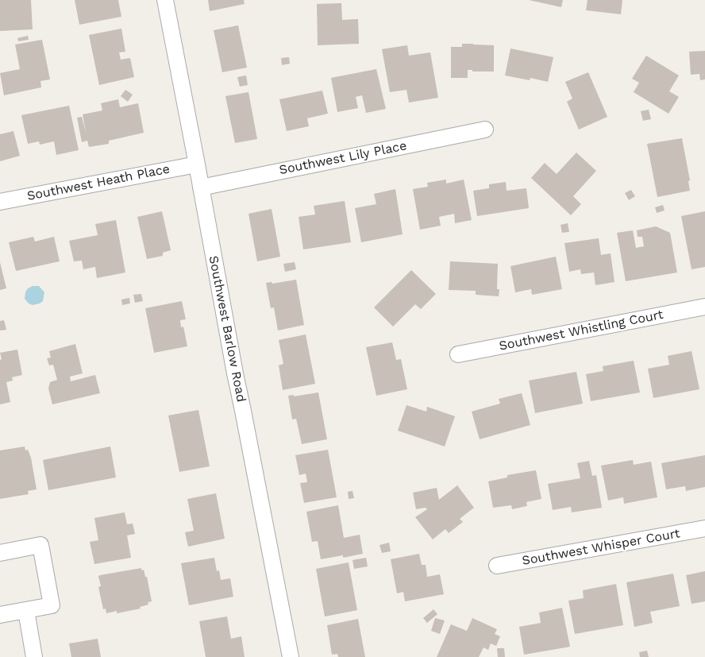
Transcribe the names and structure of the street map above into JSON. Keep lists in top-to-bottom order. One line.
{"streets":{"street":["Southwest Lily Place","Southwest Heath Place","Southwest Barlow Road","Southwest Whistling Court","Southwest Whisper Court"]},"crossings":[["Southwest Lily Place","Southwest Barlow Road"],["Southwest Heath Place","Southwest Barlow Road"]]}
